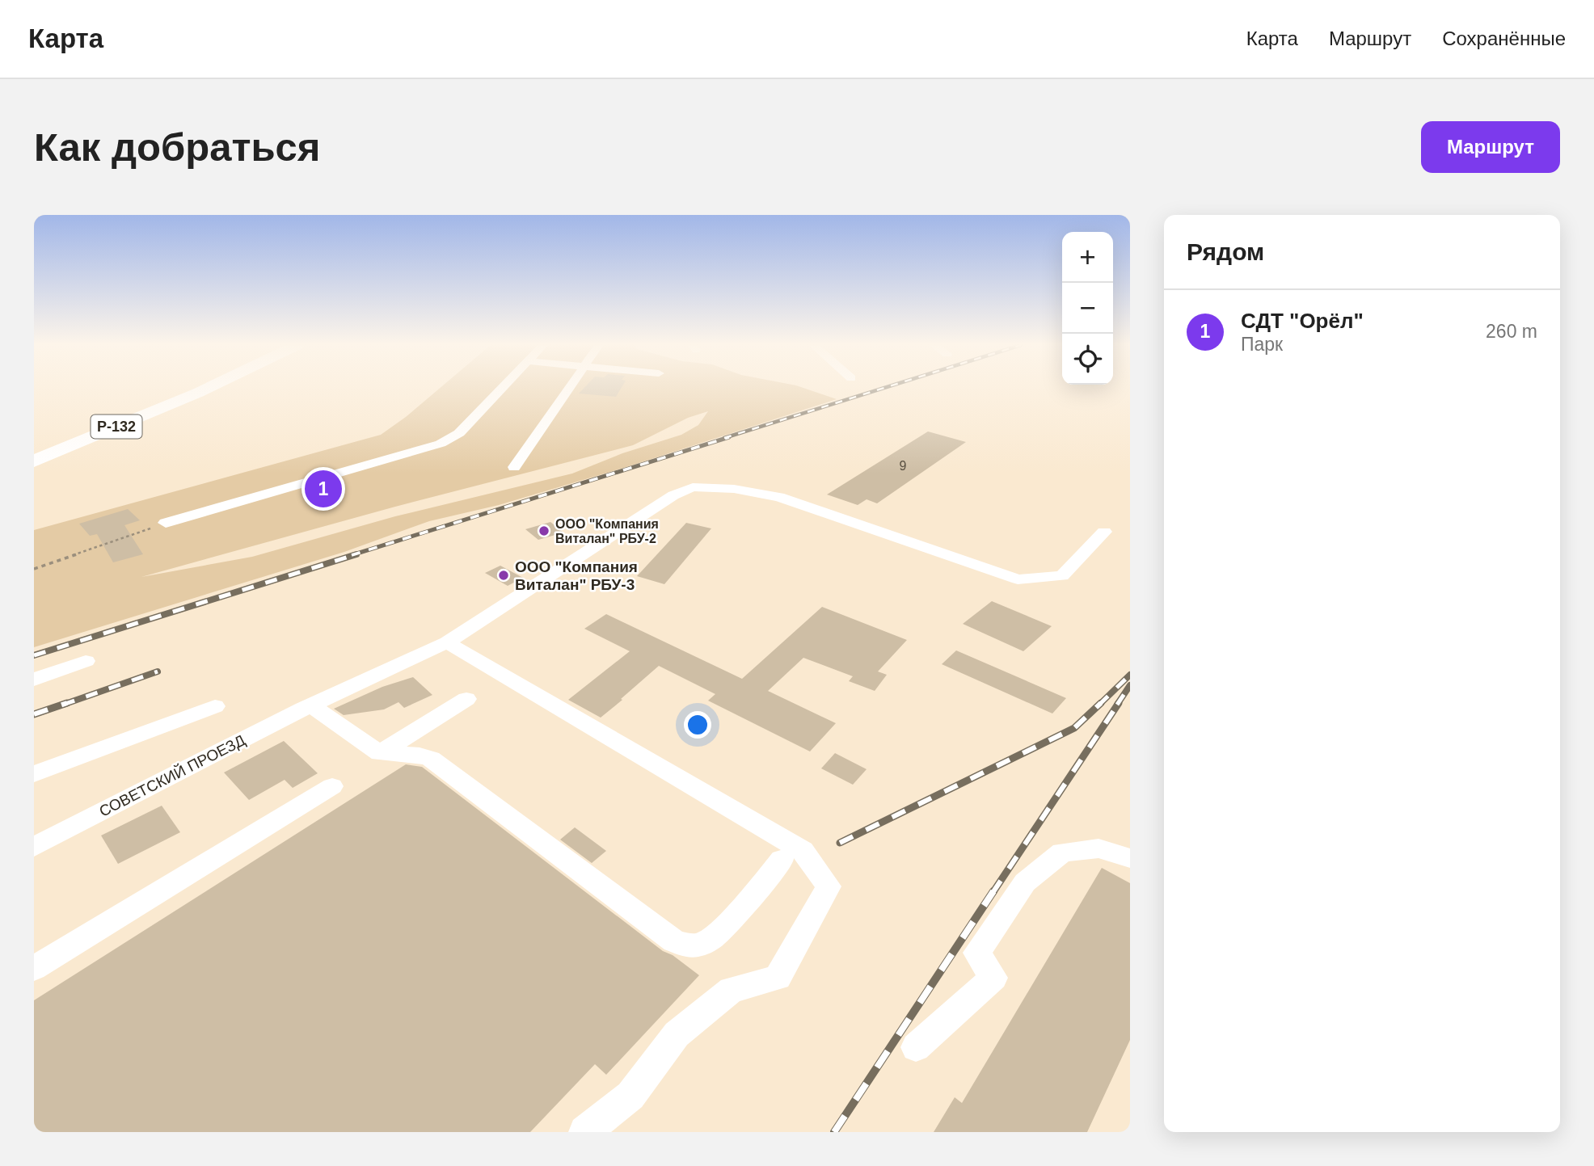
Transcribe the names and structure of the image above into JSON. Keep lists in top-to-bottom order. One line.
{"streets":{"highway":["Р-132"],"street":["СОВЕТСКИЙ ПРОЕЗД"]},"places":["ООО \"Компания Виталан\" РБУ-2","ООО \"Компания Виталан\" РБУ-3"],"house_numbers":["9"],"page":{"header":"Карта","nav":["Карта","Маршрут","Сохранённые"],"buttons":"Маршрут","title":"Как добраться","heading":"Рядом","map_buttons":["+","−"],"list":[{"mark":"1","name":"СДТ \"Орёл\"","note":"Парк","value":"260 m"}],"pins":"1"}}
